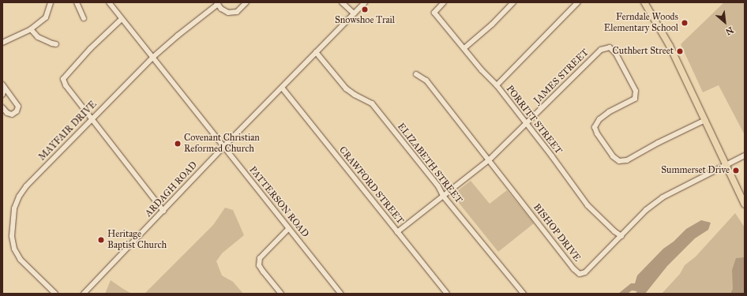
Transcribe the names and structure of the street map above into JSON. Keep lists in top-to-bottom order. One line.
{"streets":{"street":["JAMES STREET","PORRITT STREET","MAYFAIR DRIVE","ELIZABETH STREET","CRAWFORD STREET","ARDAGH ROAD","PATTERSON ROAD","BISHOP DRIVE"]},"crossings":[["JAMES STREET","PORRITT STREET"],["JAMES STREET","ELIZABETH STREET"],["JAMES STREET","CRAWFORD STREET"],["JAMES STREET","BISHOP DRIVE"],["PORRITT STREET","BISHOP DRIVE"],["MAYFAIR DRIVE","PATTERSON ROAD"],["ELIZABETH STREET","ARDAGH ROAD"],["CRAWFORD STREET","ARDAGH ROAD"],["ARDAGH ROAD","PATTERSON ROAD"]],"places":["Snowshoe Trail","Ferndale Woods Elementary School","Cuthbert Street","Covenant Christian Reformed Church","Summerset Drive","Heritage Baptist Church"],"north":"bottom right"}
